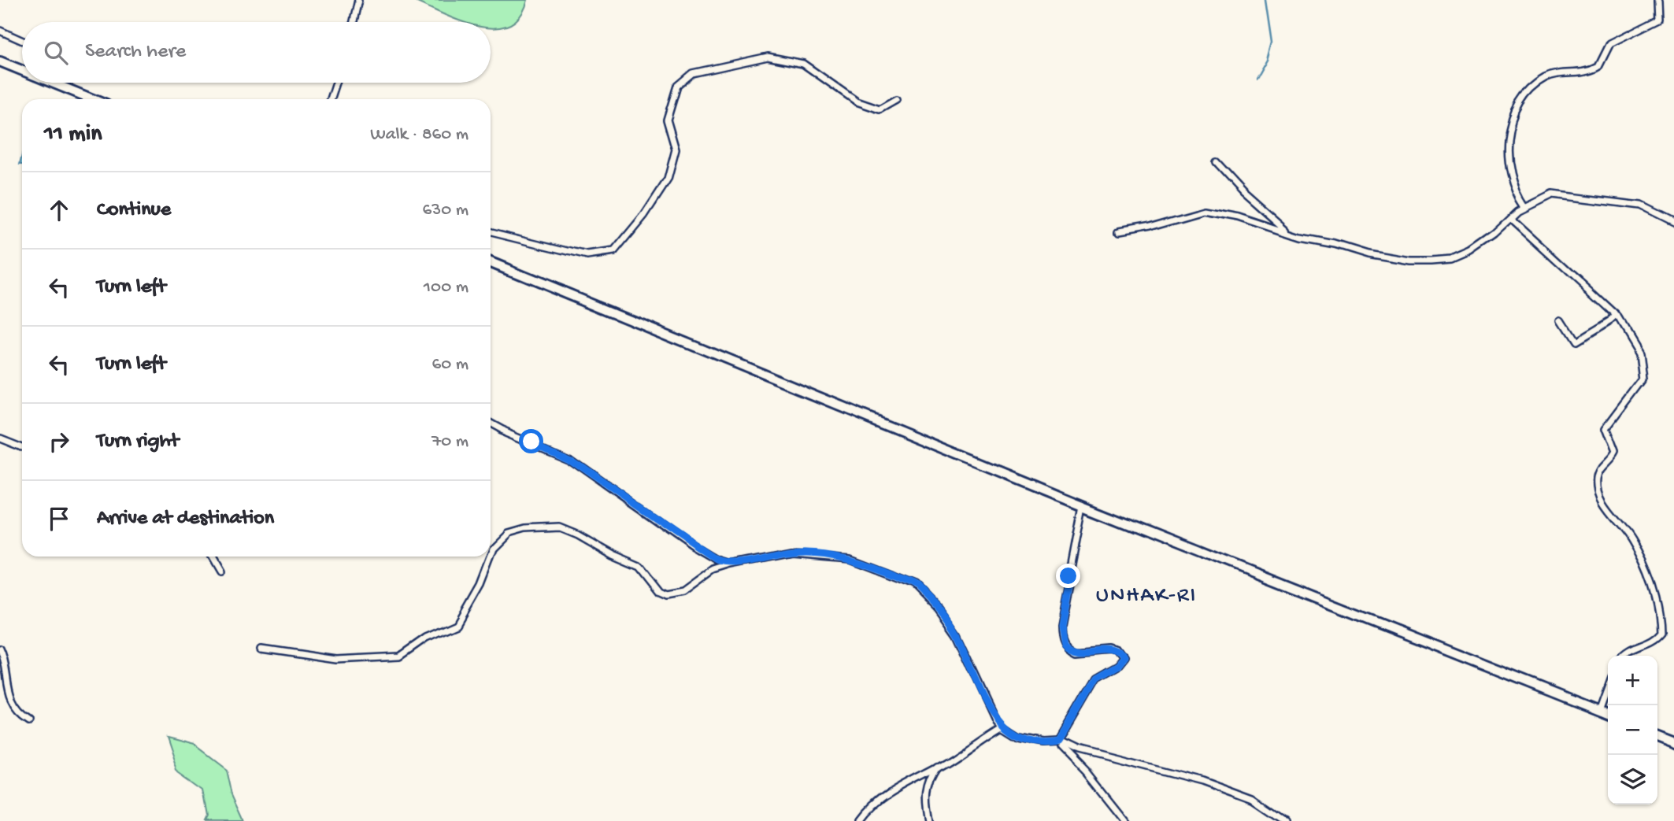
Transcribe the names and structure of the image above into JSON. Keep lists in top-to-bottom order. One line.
{"districts":["UNHAK-RI"],"page":{"search":"Search here","heading":["11 min","Walk · 860 m"],"list":[["Continue","630 m"],["Turn left","100 m"],["Turn left","60 m"],["Turn right","70 m"],"Arrive at destination"],"map_buttons":["+","−"]}}
